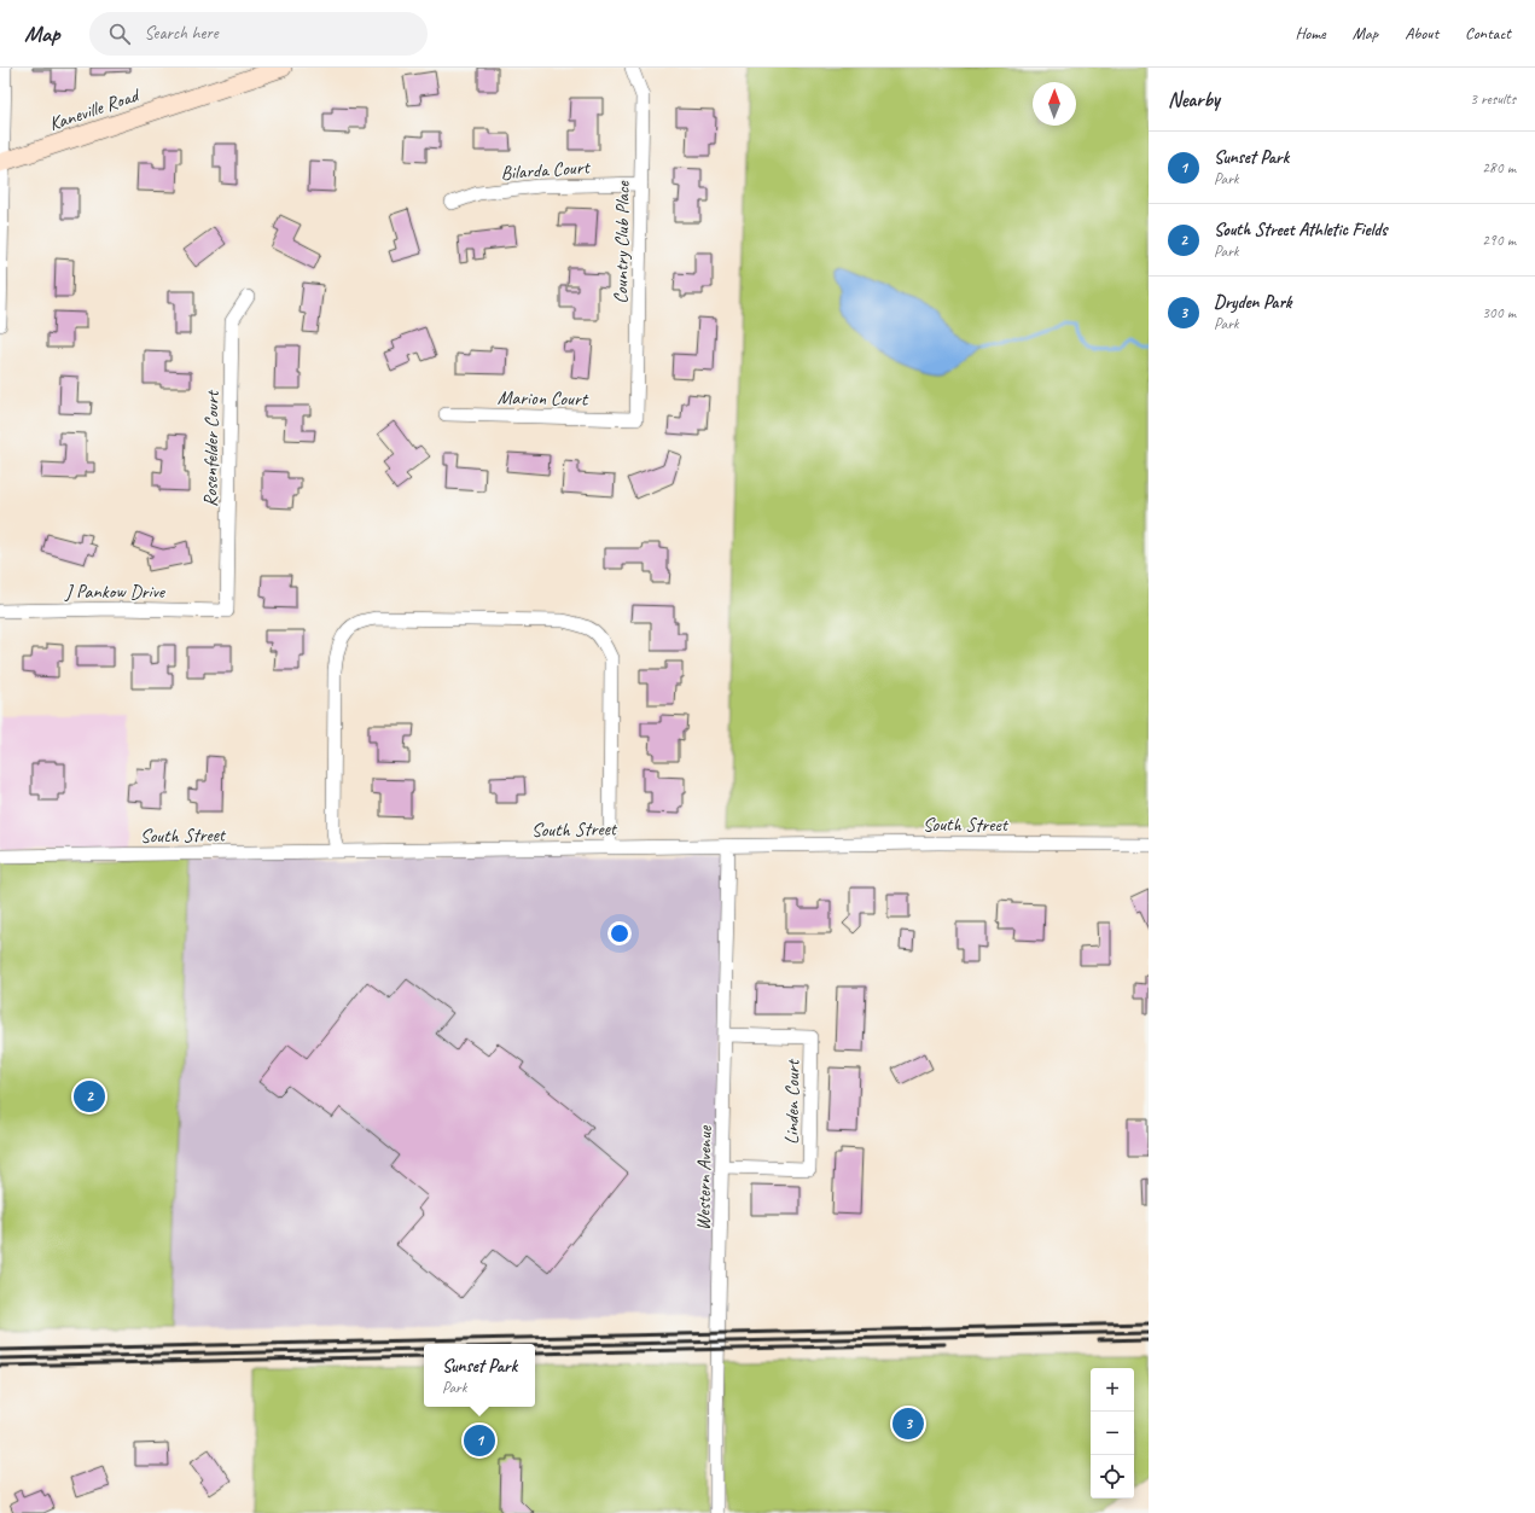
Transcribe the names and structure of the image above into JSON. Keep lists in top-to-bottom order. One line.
{"streets":{"main road":["Kaneville Road"],"street":["Bilarda Court","Country Club Place","Marion Court","Rosenfelder Court","J Pankow Drive","South Street","Linden Court","Western Avenue"]},"crossings":[["Bilarda Court","Country Club Place"],["Country Club Place","Marion Court"],["Rosenfelder Court","J Pankow Drive"],["South Street","Western Avenue"],["Linden Court","Western Avenue"]],"north":"top","page":{"header":"Map","search":"Search here","nav":["Home","Map","About","Contact"],"heading":["Nearby","3 results"],"list":[{"mark":"1","name":"Sunset Park","note":"Park","value":"280 m"},{"mark":"2","name":"South Street Athletic Fields","note":"Park","value":"290 m"},{"mark":"3","name":"Dryden Park","note":"Park","value":"300 m"}],"pins":["2","3","1"],"popup":["Sunset Park","Park"],"map_buttons":["+","−"]}}
